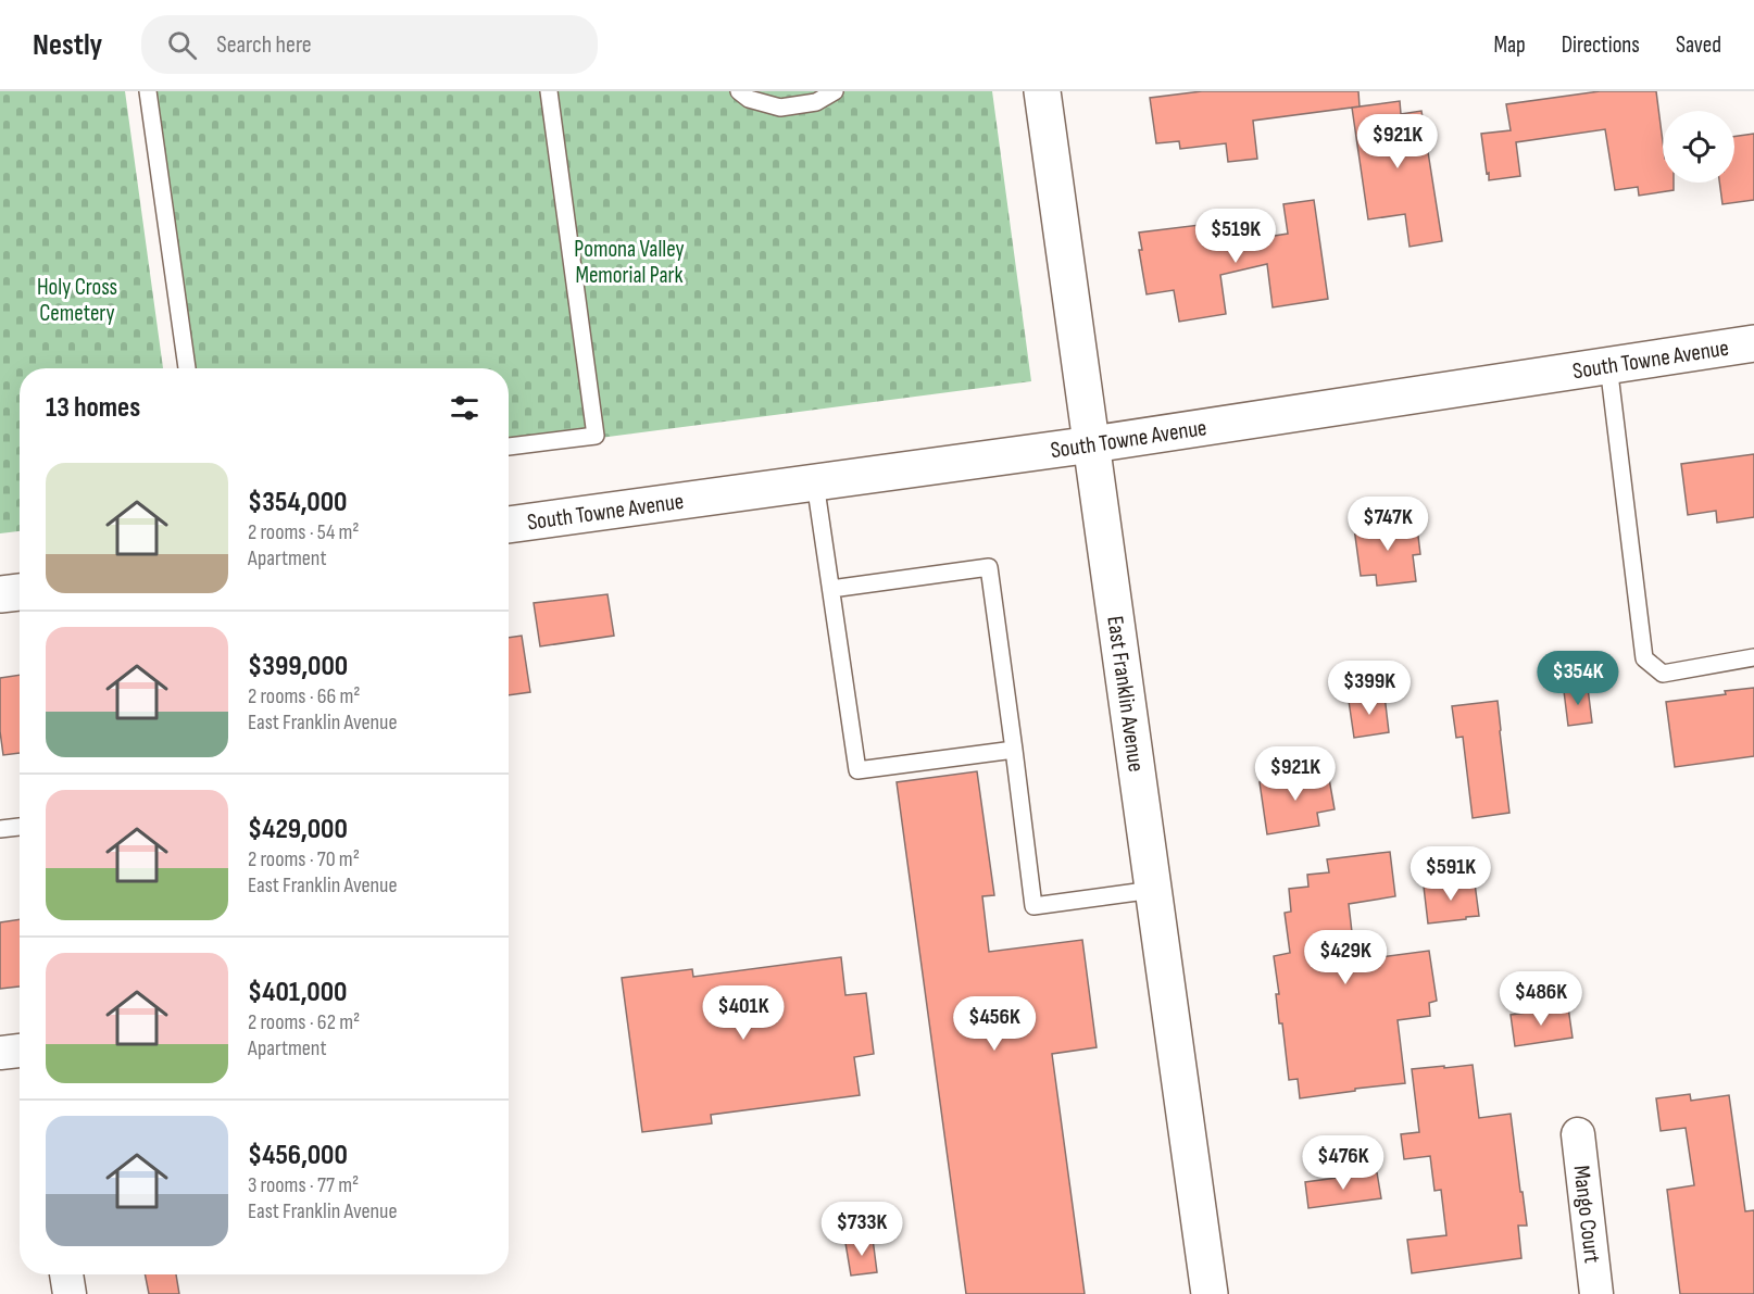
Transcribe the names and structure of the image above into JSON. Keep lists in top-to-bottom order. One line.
{"streets":{"street":["South Towne Avenue","East Franklin Avenue","Mango Court"]},"crossings":[["South Towne Avenue","East Franklin Avenue"]],"parks":["Pomona Valley Memorial Park","Holy Cross Cemetery"],"page":{"header":"Nestly","search":"Search here","nav":["Map","Directions","Saved"],"price":["$921K","$519K","$747K","$354K","$399K","$921K","$591K","$429K","$486K","$401K","$456K","$476K","$733K"],"heading":"13 homes","list":[{"name":"$354,000","note":"2 rooms · 54 m² · Apartment"},{"name":"$399,000","note":"2 rooms · 66 m² · East Franklin Avenue"},{"name":"$429,000","note":"2 rooms · 70 m² · East Franklin Avenue"},{"name":"$401,000","note":"2 rooms · 62 m² · Apartment"},{"name":"$456,000","note":"3 rooms · 77 m² · East Franklin Avenue"}]}}
